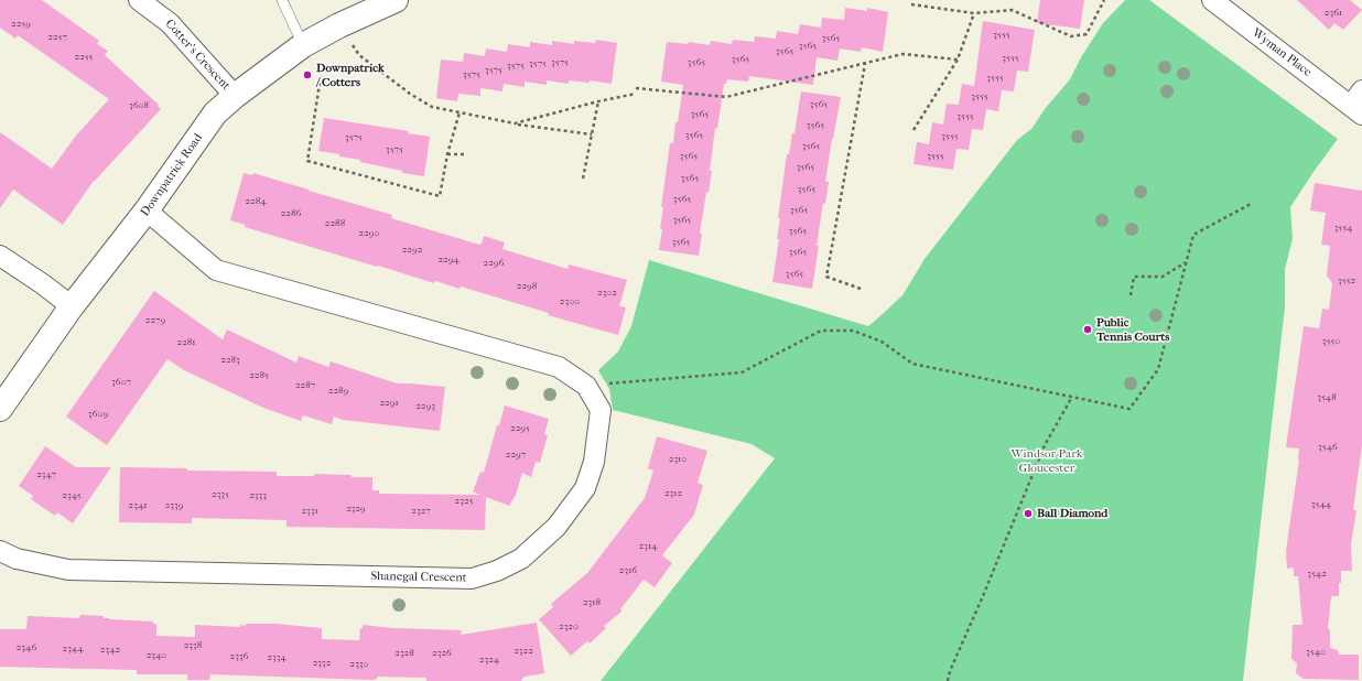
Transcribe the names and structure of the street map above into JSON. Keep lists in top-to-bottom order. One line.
{"streets":{"street":["Wyman Place","Cotter's Crescent","Downpatrick Road","Shanegal Crescent"]},"crossings":[["Cotter's Crescent","Downpatrick Road"],["Downpatrick Road","Shanegal Crescent"]],"parks":["Windsor Park Gloucester"],"places":["Downpatrick / Cotters","Public Tennis Courts","Ball Diamond"],"house_numbers":["2361","2259","3555","2257","3565","3565","3565","2255","3555","3565","3575","3565","3575","3575","3575","3575","3555","3555","3565","3608","3565","3555","3565","3565","3555","3575","3565","3575","3565","3555","3565","3565","3565","3565","2284","3565","2286","3565","2288","3554","3565","2290","3565","2292","3565","2294","2296","3565","3552","2298","2302","2300","2279","3550","2281","2283","2285","3607","2287","2289","3548","2291","2293","3609","2295","3546","2297","2310","2347","2312","2335","2345","2333","2325","3544","2341","2339","2329","2331","2327","2314","2316","3542","2318","2320","2338","2346","2344","2342","2322","3540","2328","2326","2340","2336","2334","2324","2332","2330"]}
